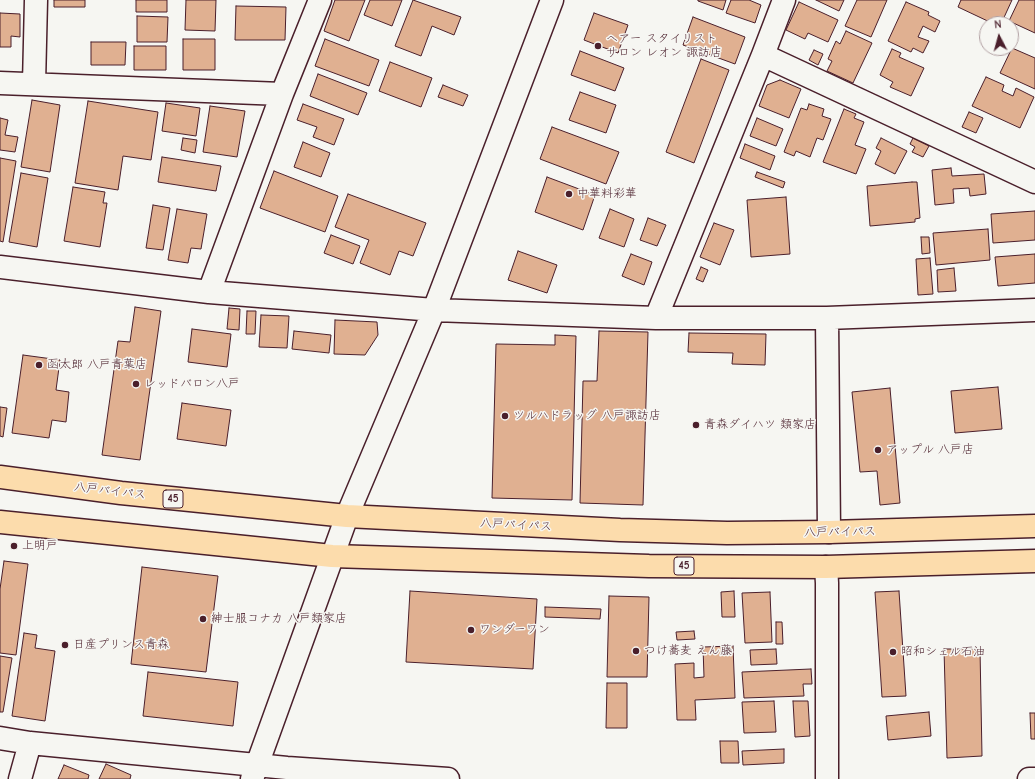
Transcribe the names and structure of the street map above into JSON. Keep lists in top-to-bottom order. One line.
{"streets":{"highway":["八戸バイパス","45"]},"places":["ヘアー スタイリスト サロン レオン 諏訪店","中華料彩華","函太郎 八戸青葉店","レッドバロン八戸","ツルハドラッグ 八戸諏訪店","青森ダイハツ 類家店","アップル 八戸店","上明戸","紳士服コナカ 八戸類家店","ワンダーワン","日産プリンス青森","つけ蕎麦 えん藤","昭和シェル石油"],"north":"top"}
